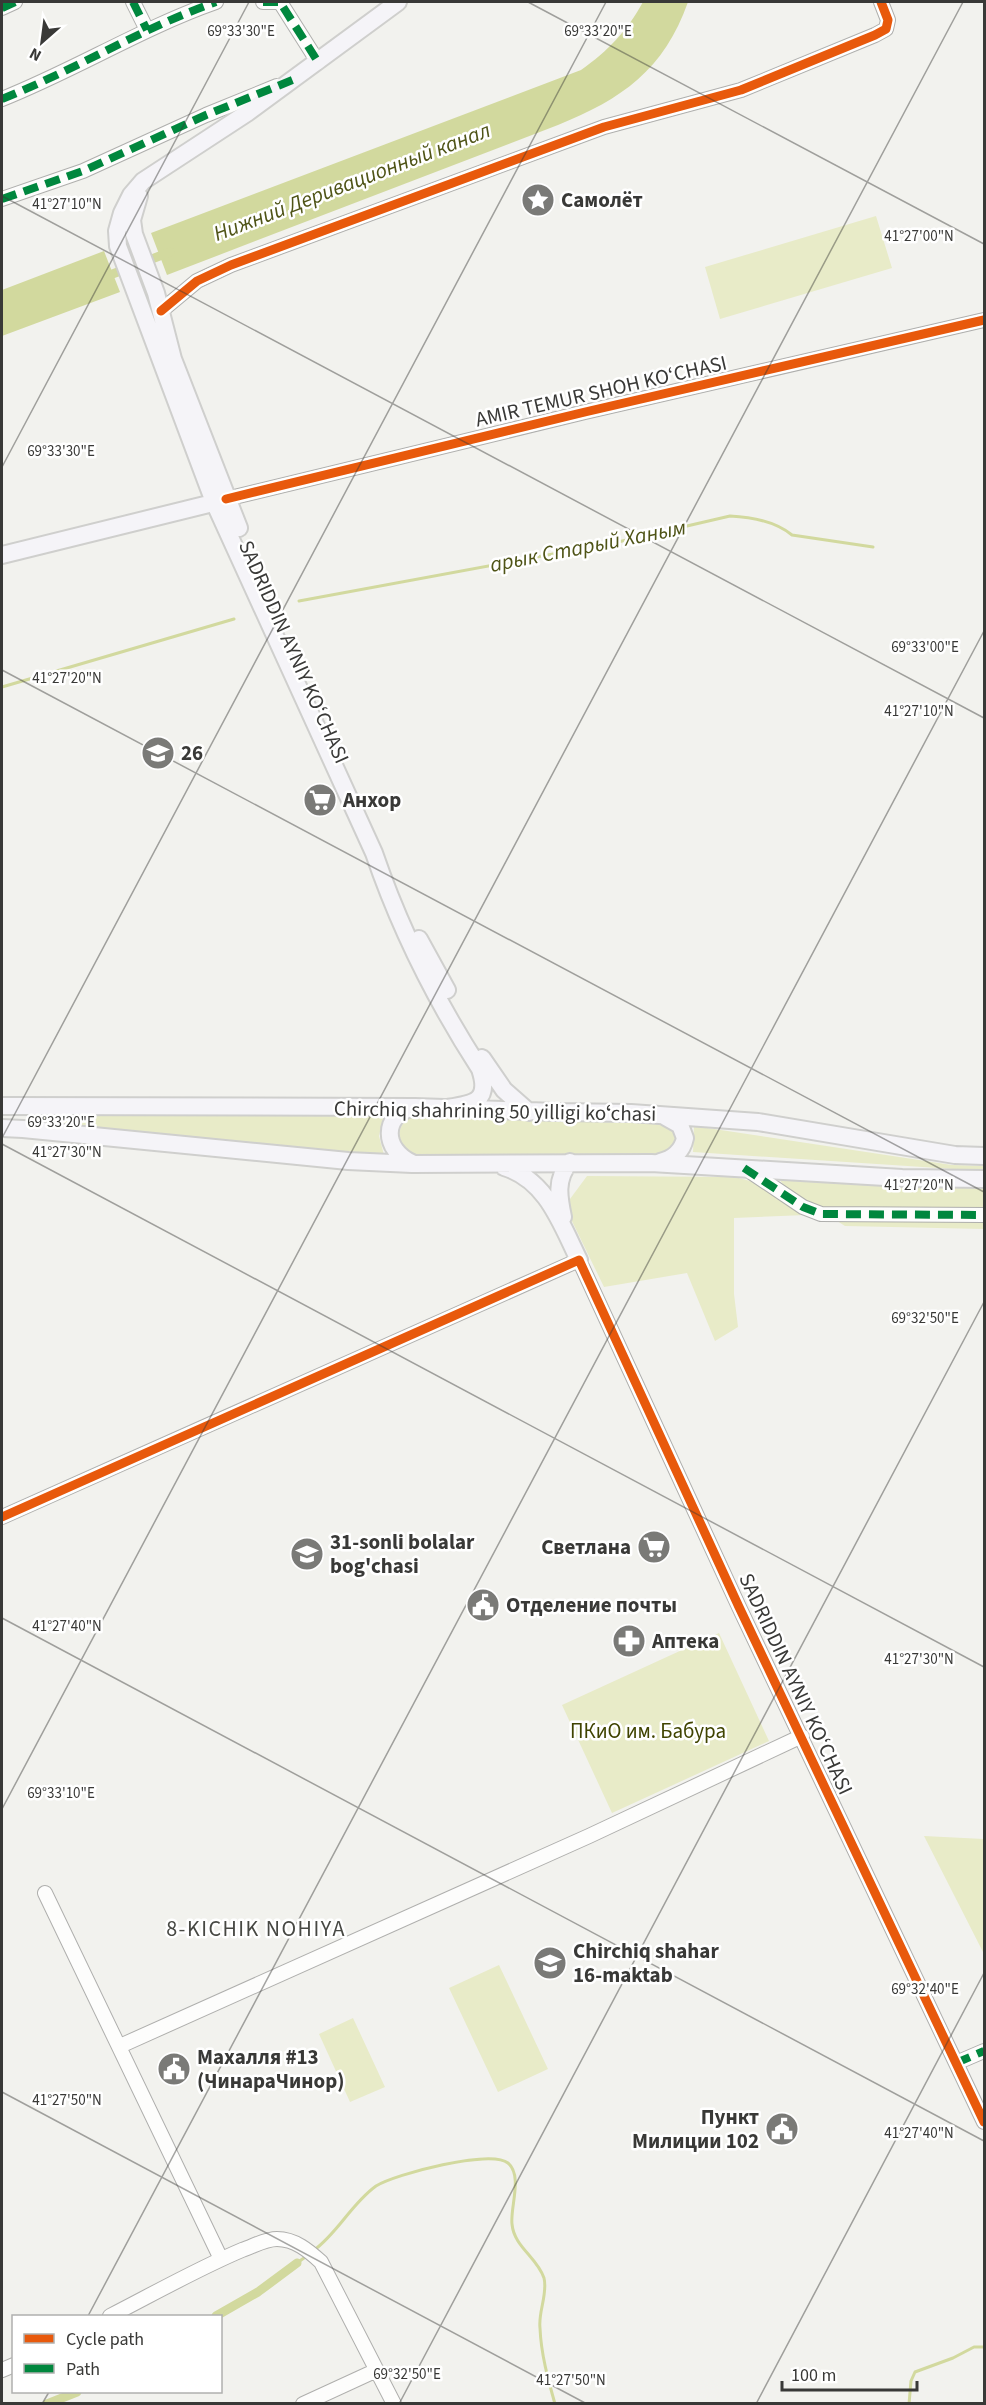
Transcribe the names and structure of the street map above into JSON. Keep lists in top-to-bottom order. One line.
{"streets":{"main road":["AMIR TEMUR SHOH KO‘CHASI","SADRIDDIN AYNIY KO‘CHASI","Chirchiq shahrining 50 yilligi koʻchasi"]},"crossings":[["AMIR TEMUR SHOH KO‘CHASI","SADRIDDIN AYNIY KO‘CHASI"],["SADRIDDIN AYNIY KO‘CHASI","Chirchiq shahrining 50 yilligi koʻchasi"]],"districts":["8-KICHIK NOHIYA"],"water":["Нижний Деривационный канал","арык Старый Ханым"],"parks":["ПКиО им. Бабура"],"places":{"place":["Самолёт"],"school or university":["26","31-sonli bolalar bog'chasi","Chirchiq shahar 16-maktab"],"supermarket":["Анхор","Светлана"],"public building":["Отделение почты","Махалля #13 (ЧинараЧинор)","Пункт Милиции 102"],"pharmacy":["Аптека"]},"legend":["Cycle path","Path"],"scale_bar":"100 m","north":"bottom left","coordinates":["69°33'30\"E","69°33'20\"E","41°27'10\"N","41°27'00\"N","69°33'00\"E","41°27'20\"N","41°27'30\"N","69°32'50\"E","41°27'40\"N","69°33'10\"E","69°32'40\"E","41°27'50\"N"]}
